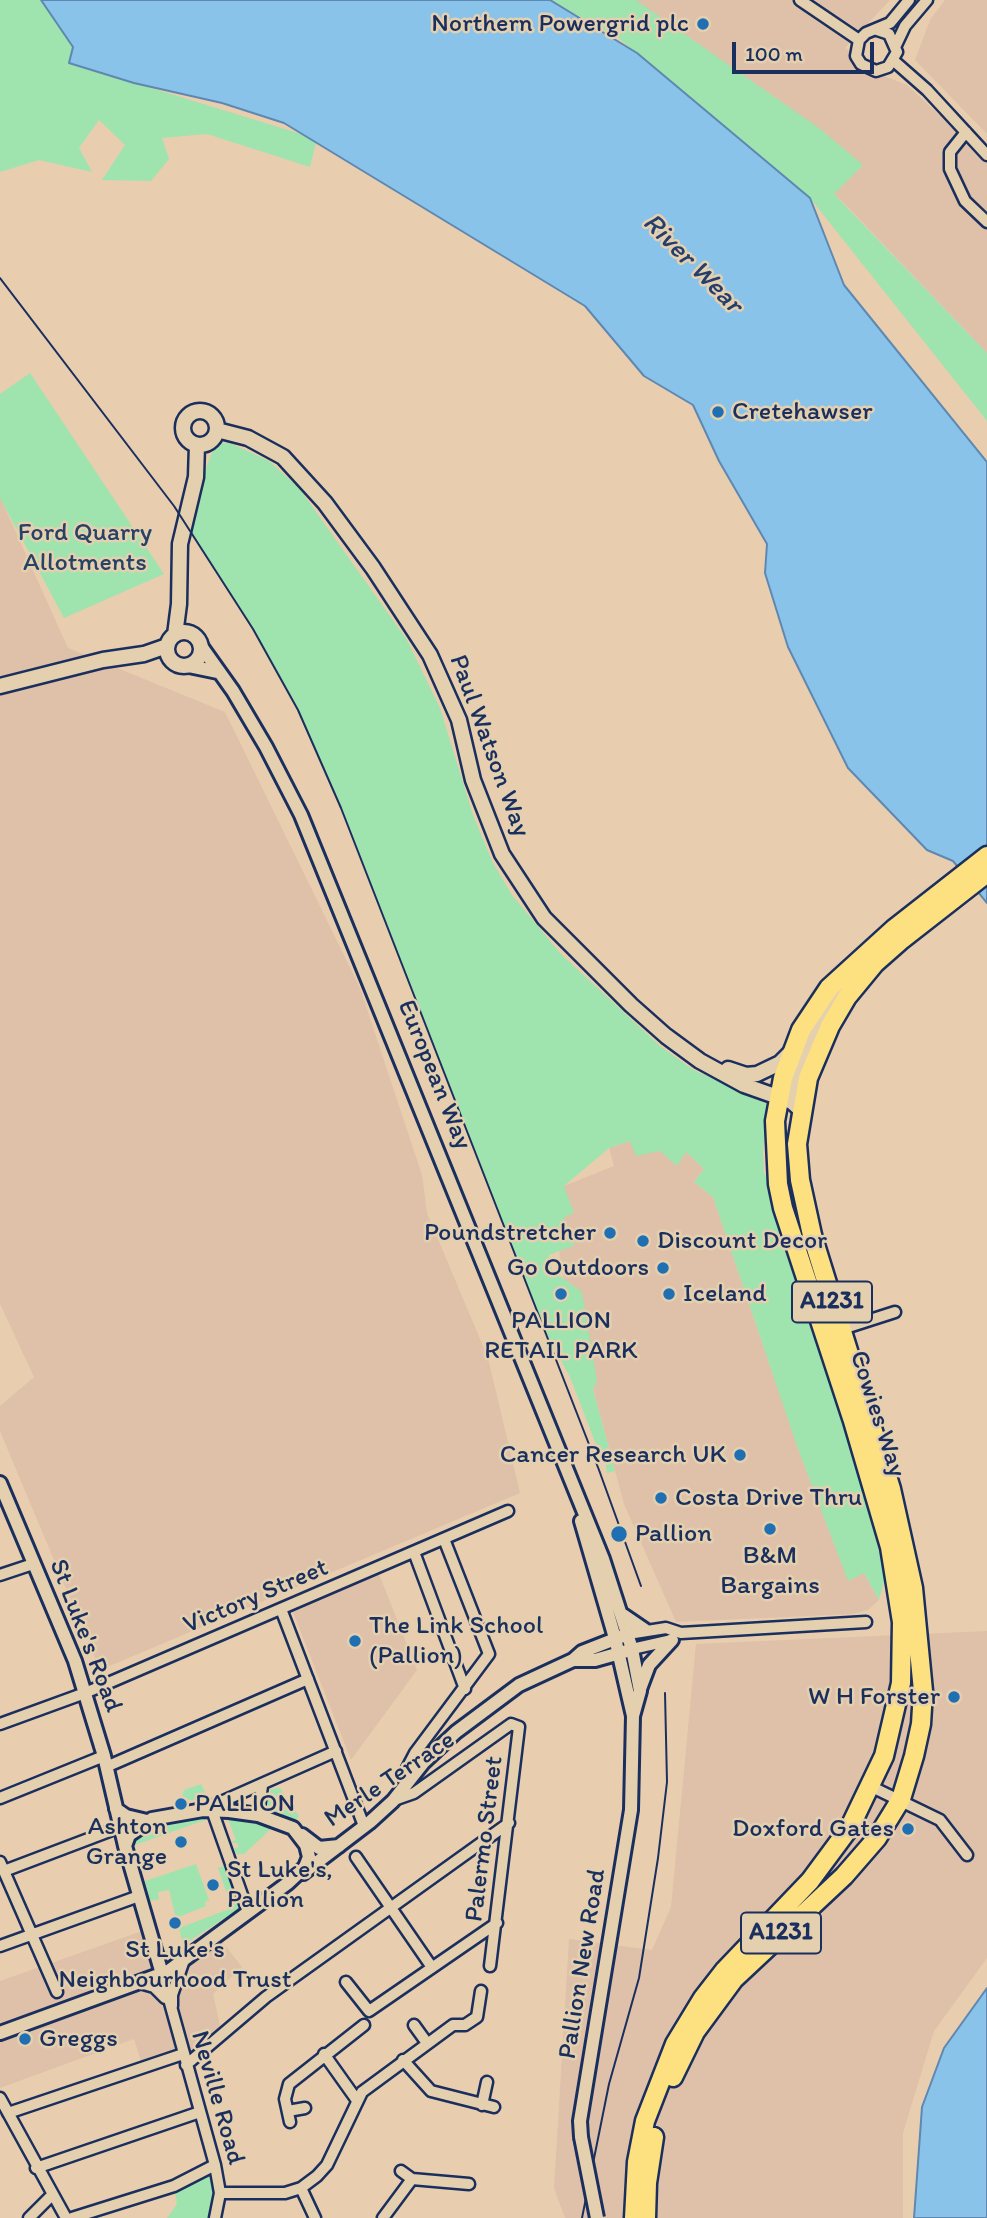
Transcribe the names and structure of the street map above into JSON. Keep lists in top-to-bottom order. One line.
{"streets":{"highway":["A1231","Cowies Way"],"main road":["Paul Watson Way"],"street":["European Way","Victory Street","St Luke's Road","Merle Terrace","Palermo Street","Pallion New Road","Neville Road"]},"crossings":[["Paul Watson Way","Cowies Way"],["European Way","Pallion New Road"],["A1231","Cowies Way"],["Victory Street","St Luke's Road"],["St Luke's Road","Neville Road"],["Merle Terrace","Palermo Street"]],"water":["River Wear"],"parks":["Ford Quarry Allotments"],"places":["Northern Powergrid plc","Cretehawser","Poundstretcher","Discount Decor","Go Outdoors","PALLION RETAIL PARK","Iceland","Cancer Research UK","Costa Drive Thru","B&M Bargains","Pallion","The Link School (Pallion)","W H Forster","PALLION","Doxford Gates","Ashton Grange","St Luke's, Pallion","St Luke's Neighbourhood Trust","Greggs"],"scale_bar":"100 m"}
